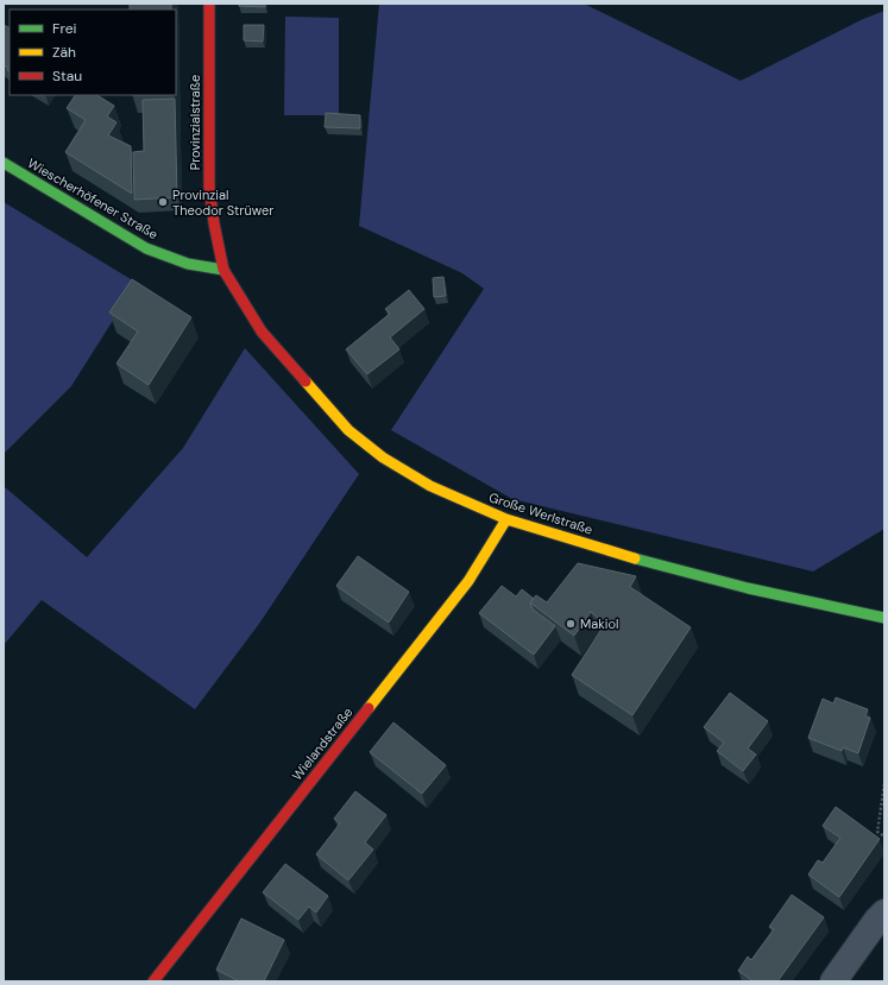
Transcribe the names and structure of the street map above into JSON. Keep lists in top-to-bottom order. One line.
{"streets":{"street":["Provinzialstraße","Wiescherhöfener Straße","Große Werlstraße","Wielandstraße"]},"crossings":[["Provinzialstraße","Wiescherhöfener Straße"],["Provinzialstraße","Große Werlstraße"],["Wiescherhöfener Straße","Große Werlstraße"],["Große Werlstraße","Wielandstraße"]],"places":["Provinzial Theodor Strüwer","Makiol"],"legend":["Frei","Zäh","Stau"]}
